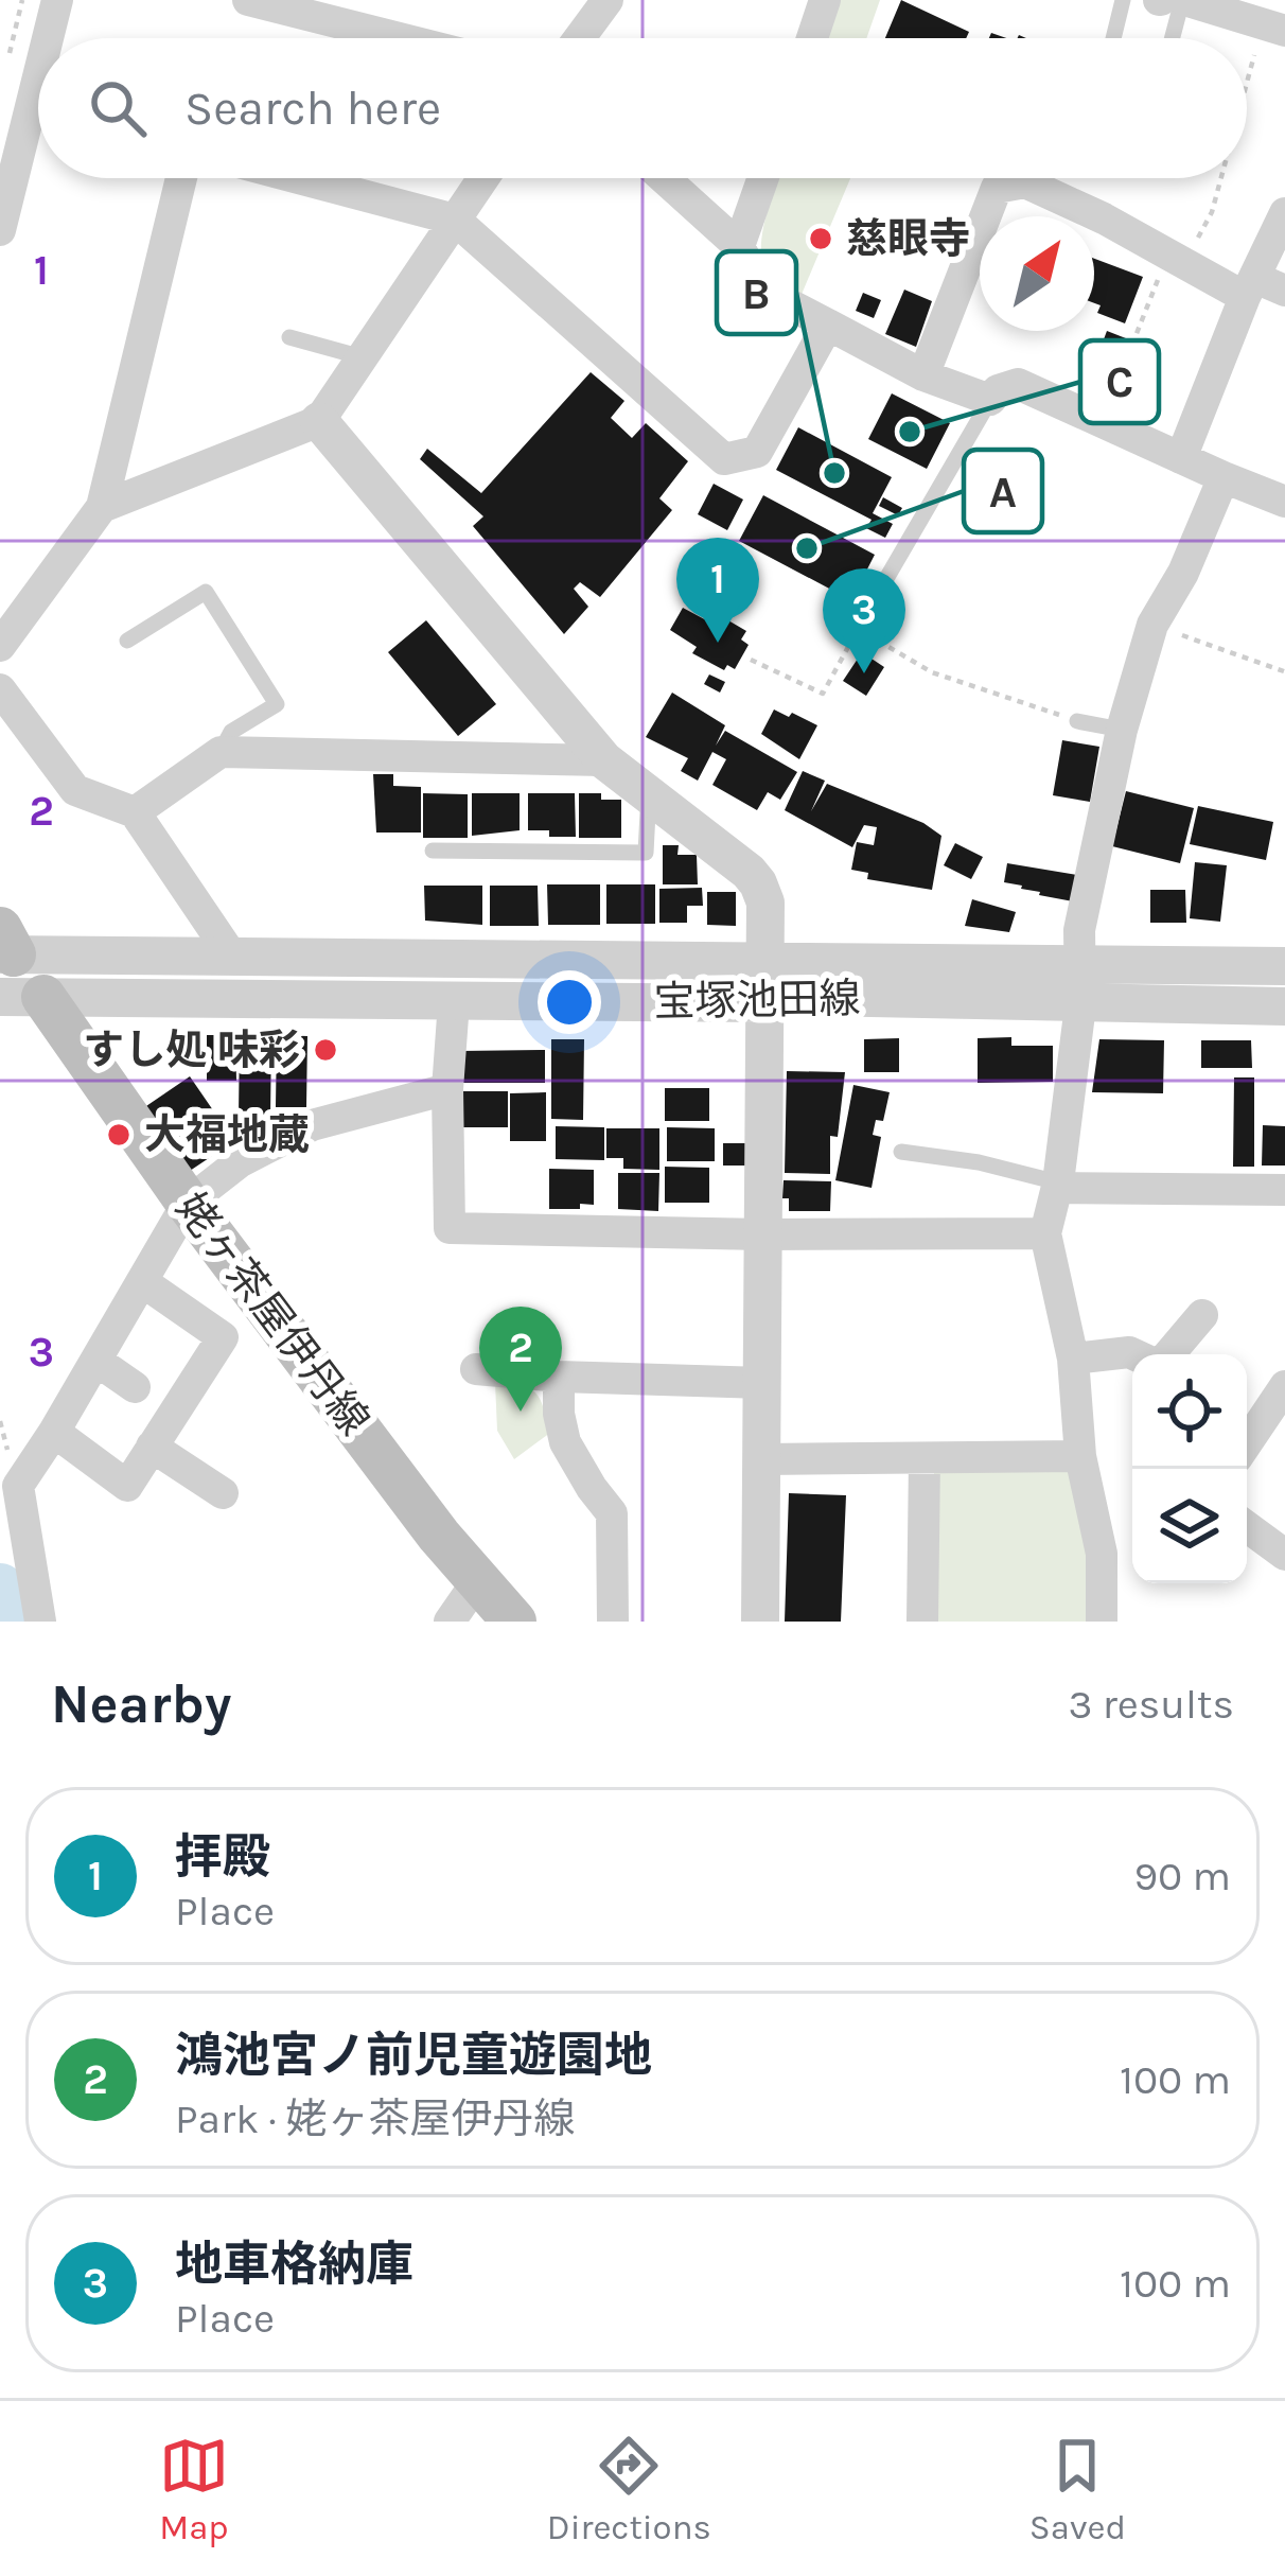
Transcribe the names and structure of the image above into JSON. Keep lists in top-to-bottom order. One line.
{"streets":{"main road":["姥ヶ茶屋伊丹線"],"street":["宝塚池田線"]},"crossings":[["宝塚池田線","姥ヶ茶屋伊丹線"]],"places":["慈眼寺","C","B","A","すし処 味彩","大福地蔵"],"north":"top right","page":{"search":"Search here","pins":["1","3","2"],"heading":["Nearby","3 results"],"list":[{"mark":"1","name":"拝殿","note":"Place","value":"90 m"},{"mark":"2","name":"鴻池宮ノ前児童遊園地","note":"Park · 姥ヶ茶屋伊丹線","value":"100 m"},{"mark":"3","name":"地車格納庫","note":"Place","value":"100 m"}],"nav":["Map","Directions","Saved"]},"grid":{"rows":["1","2","3"]}}
